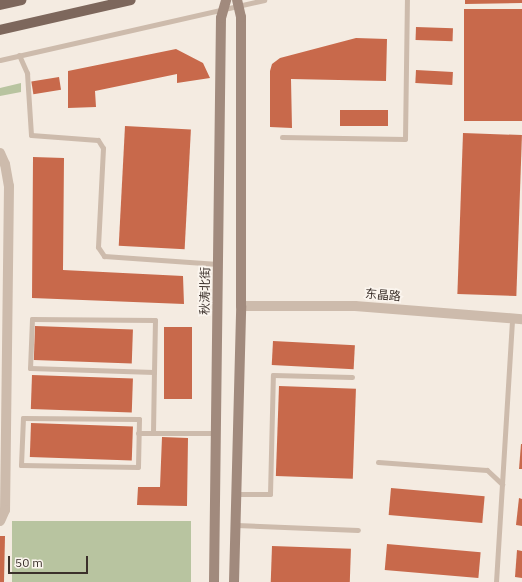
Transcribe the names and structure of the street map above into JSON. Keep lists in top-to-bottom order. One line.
{"streets":{"main road":["秋涛北街"],"street":["东晶路"]},"scale_bar":"50 m"}
